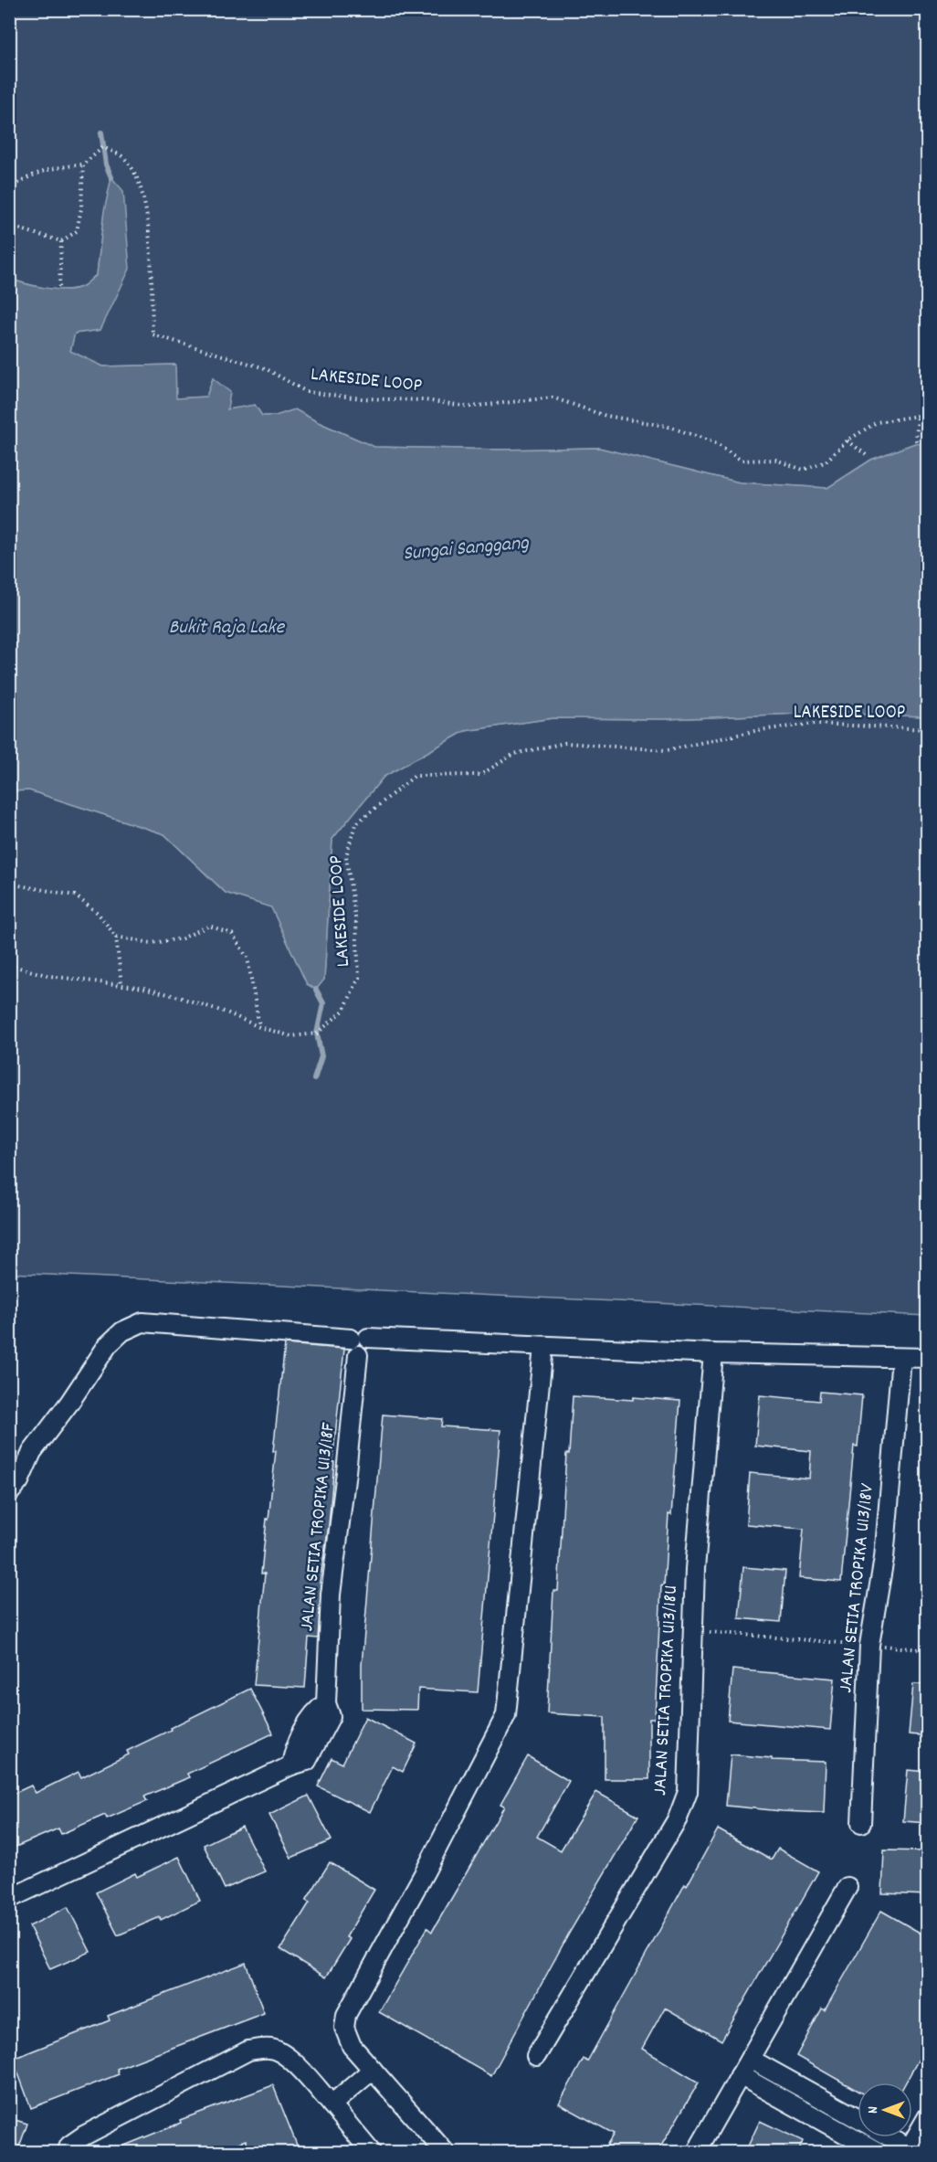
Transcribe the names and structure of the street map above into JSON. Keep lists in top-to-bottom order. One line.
{"streets":{"street":["JALAN SETIA TROPIKA U13/18F","JALAN SETIA TROPIKA U13/18V","JALAN SETIA TROPIKA U13/18U"],"path":["LAKESIDE LOOP"]},"water":["Sungai Sanggang","Bukit Raja Lake"],"north":"left"}
